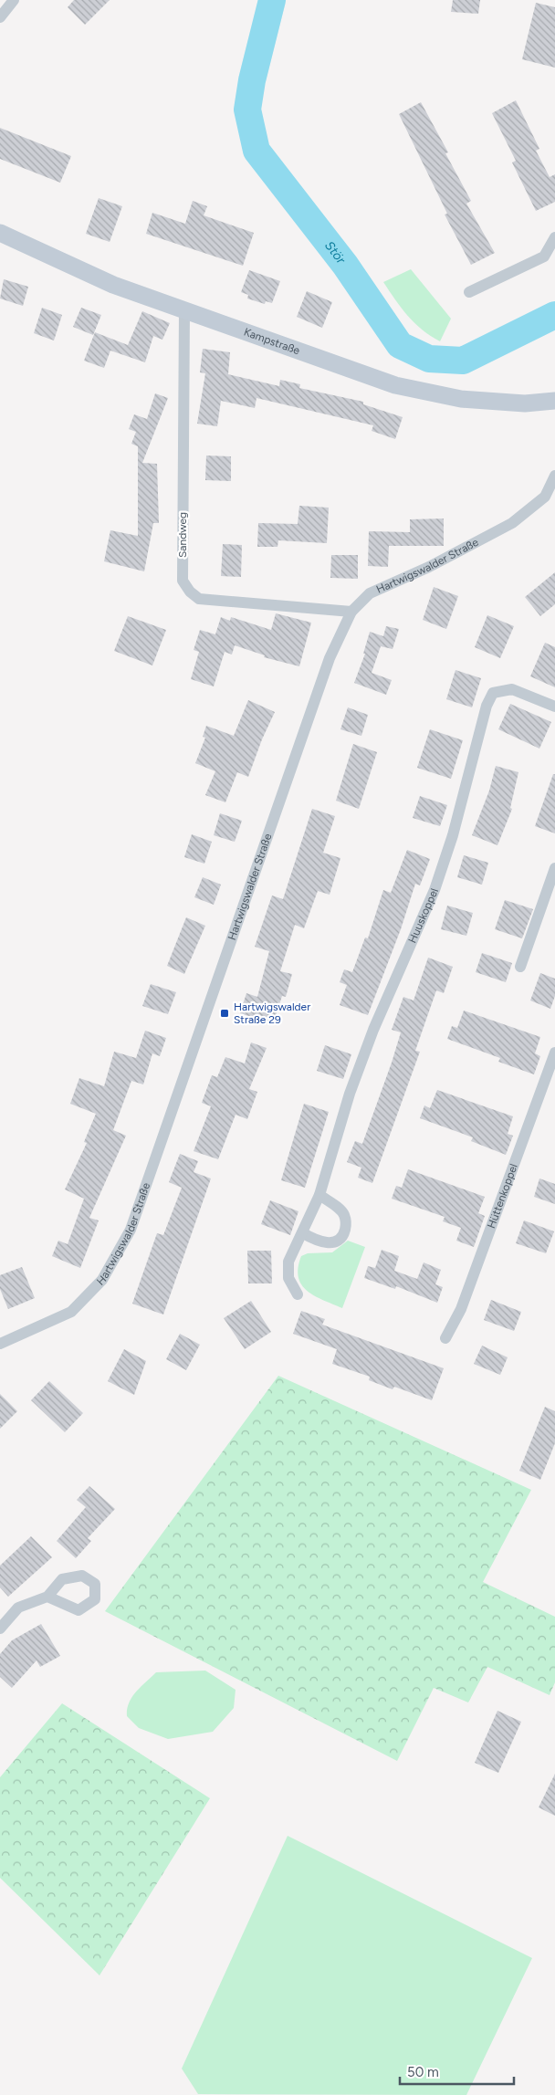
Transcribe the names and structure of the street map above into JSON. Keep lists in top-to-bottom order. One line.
{"streets":{"street":["Kampstraße","Sandweg","Hartwigswalder Straße","Huuskoppel","Hüttenkoppel"]},"crossings":[["Kampstraße","Sandweg"],["Sandweg","Hartwigswalder Straße"]],"water":["Stör"],"places":{"transit":["Hartwigswalder Straße 29"]},"scale_bar":"50 m"}
